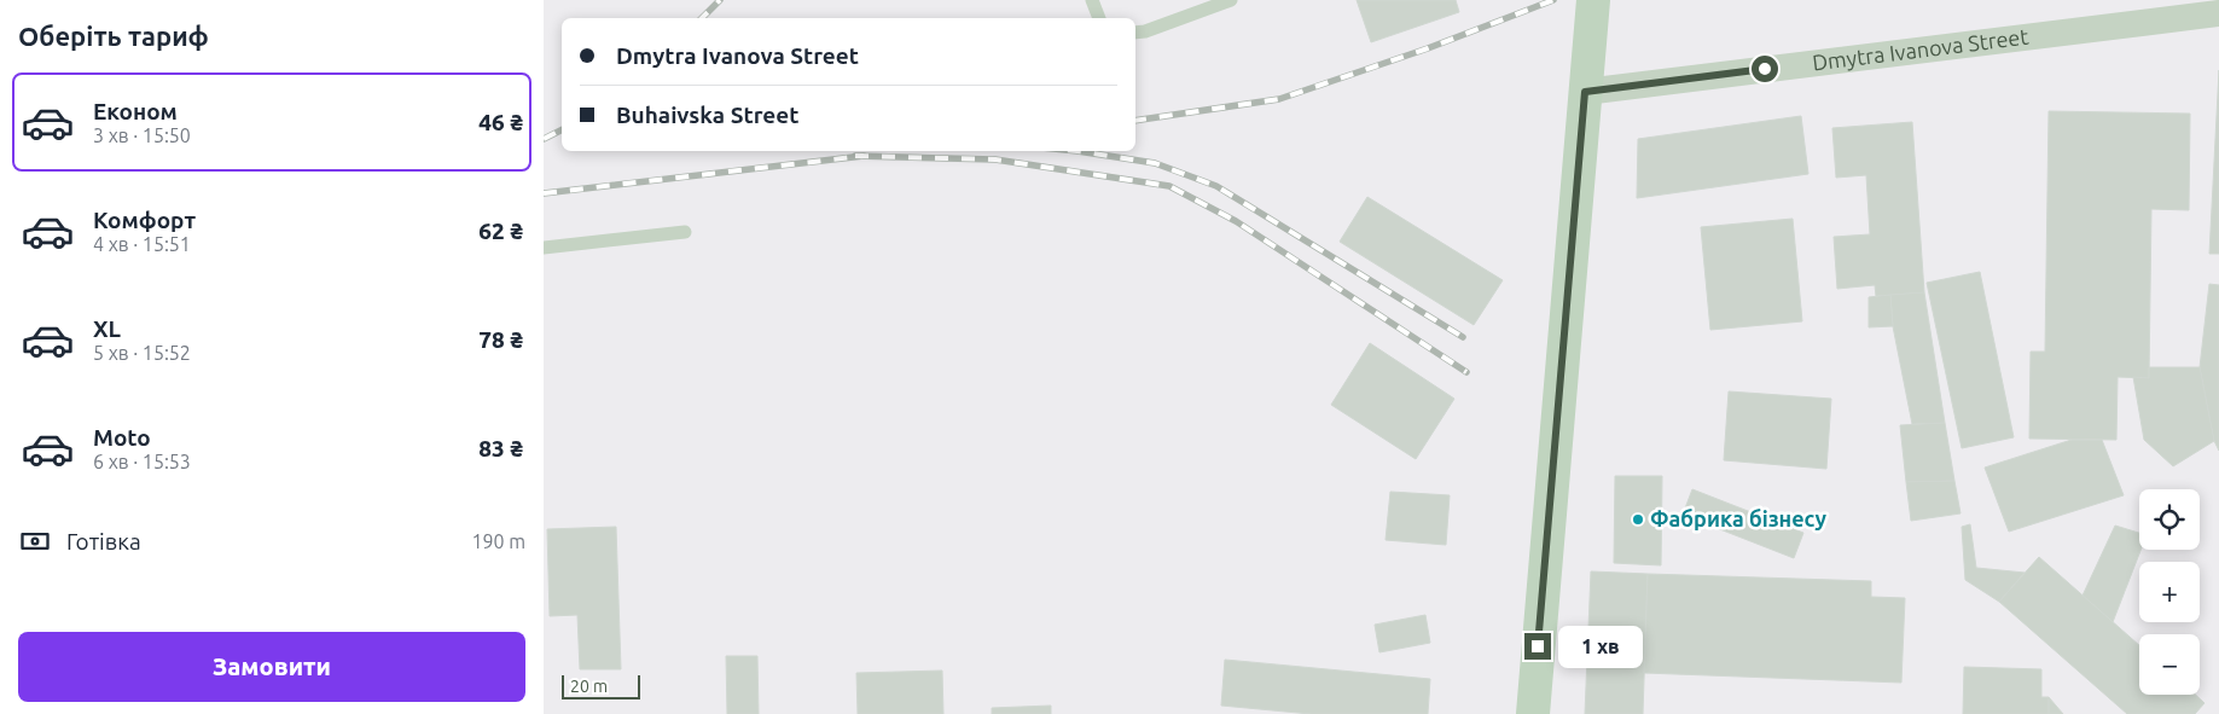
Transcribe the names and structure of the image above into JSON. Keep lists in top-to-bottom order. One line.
{"streets":{"street":["Dmytra Ivanova Street"]},"places":["Фабрика бізнесу"],"scale_bar":"20 m","page":{"heading":"Оберіть тариф","banner":["Dmytra Ivanova Street","Buhaivska Street"],"list":[{"name":"Економ","note":"3 хв · 15:50","value":"46 ₴"},{"name":"Комфорт","note":"4 хв · 15:51","value":"62 ₴"},{"name":"XL","note":"5 хв · 15:52","value":"78 ₴"},{"name":"Moto","note":"6 хв · 15:53","value":"83 ₴"}],"map_buttons":["+","−"],"pay":["Готівка","190 m"],"buttons":"Замовити","bubble":"1 хв","scale":"20 m"}}
